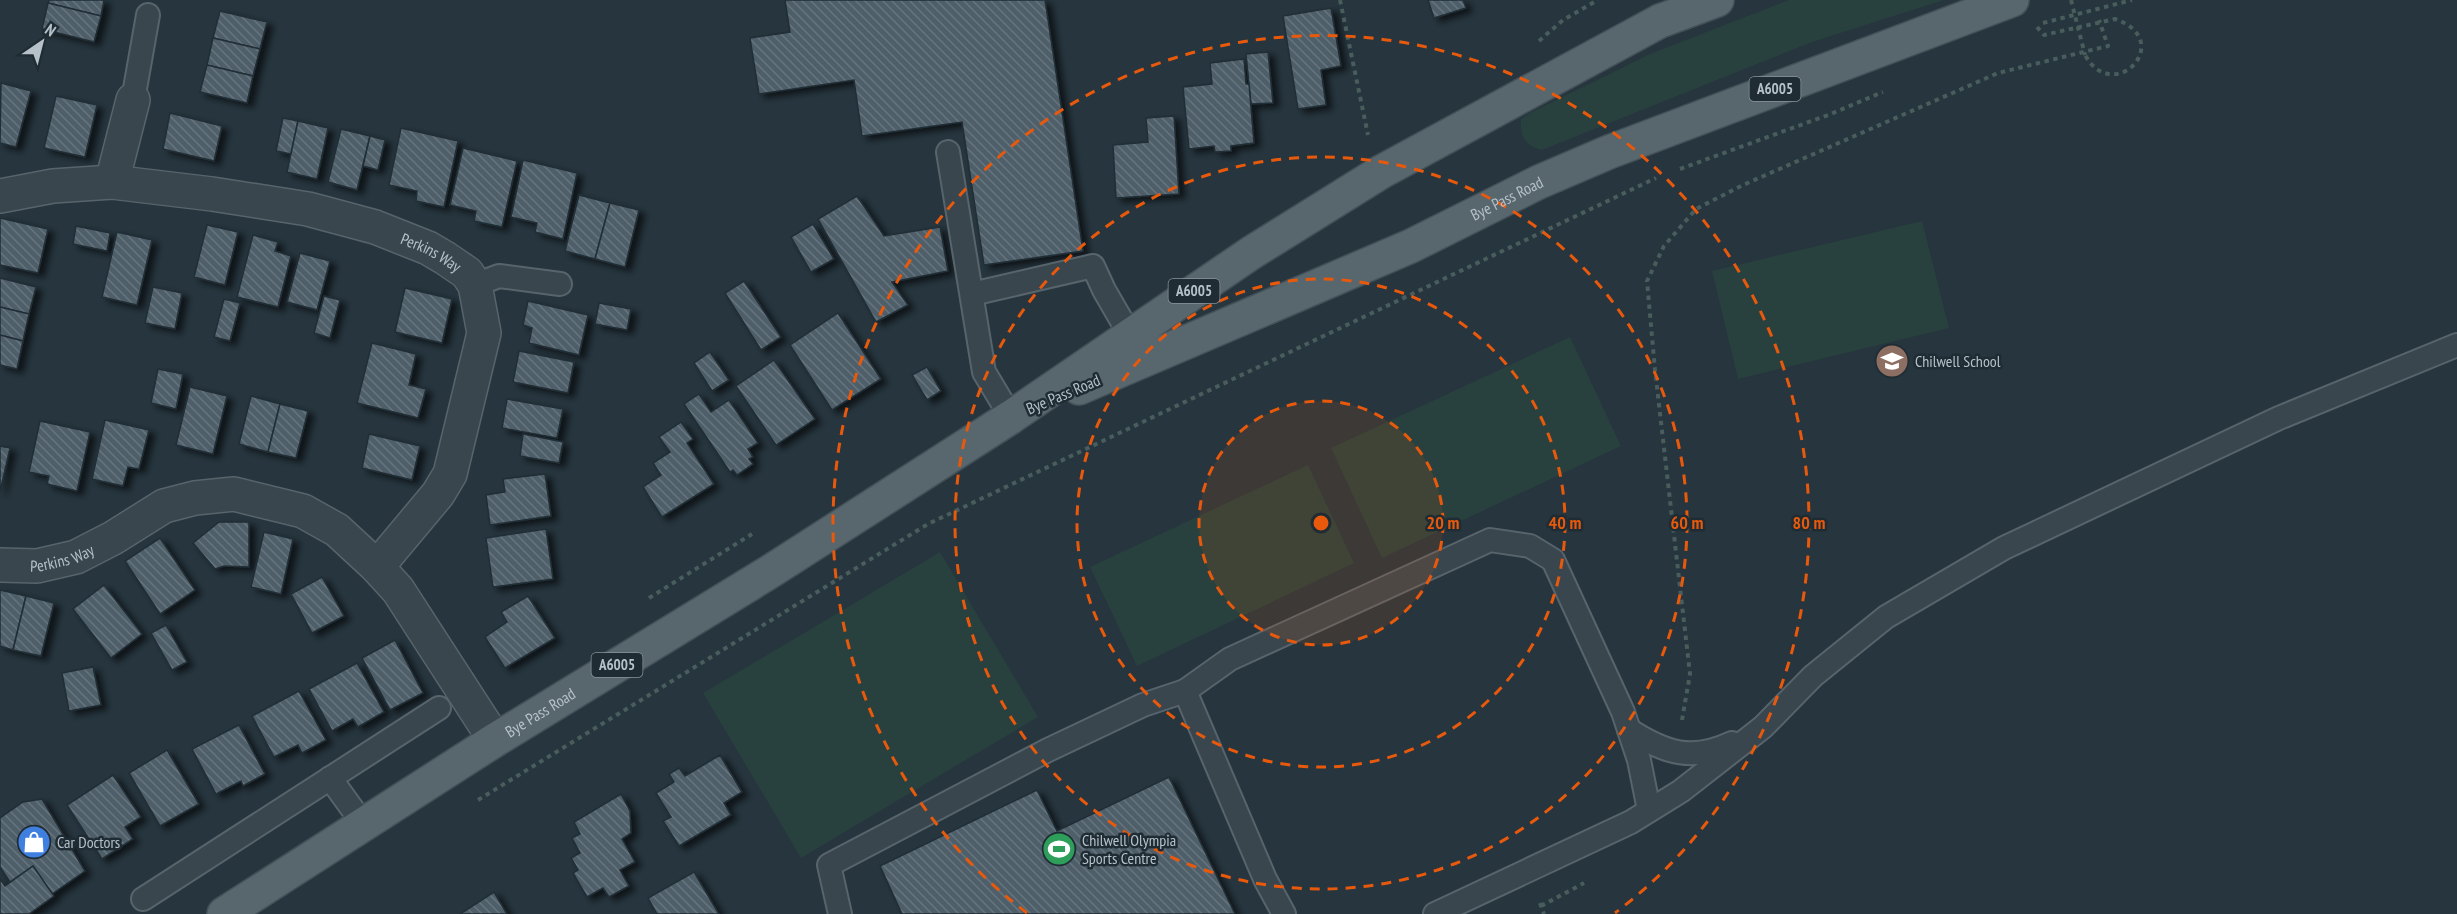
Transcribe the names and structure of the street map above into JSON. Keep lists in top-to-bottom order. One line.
{"streets":{"main road":["A6005","Bye Pass Road"],"street":["Perkins Way"]},"crossings":[["Bye Pass Road","Perkins Way"]],"places":{"school or university":["Chilwell School"],"shop":["Car Doctors"],"sports":["Chilwell Olympia Sports Centre"]},"north":"top right","rings":["20 m","40 m","60 m","80 m"]}
